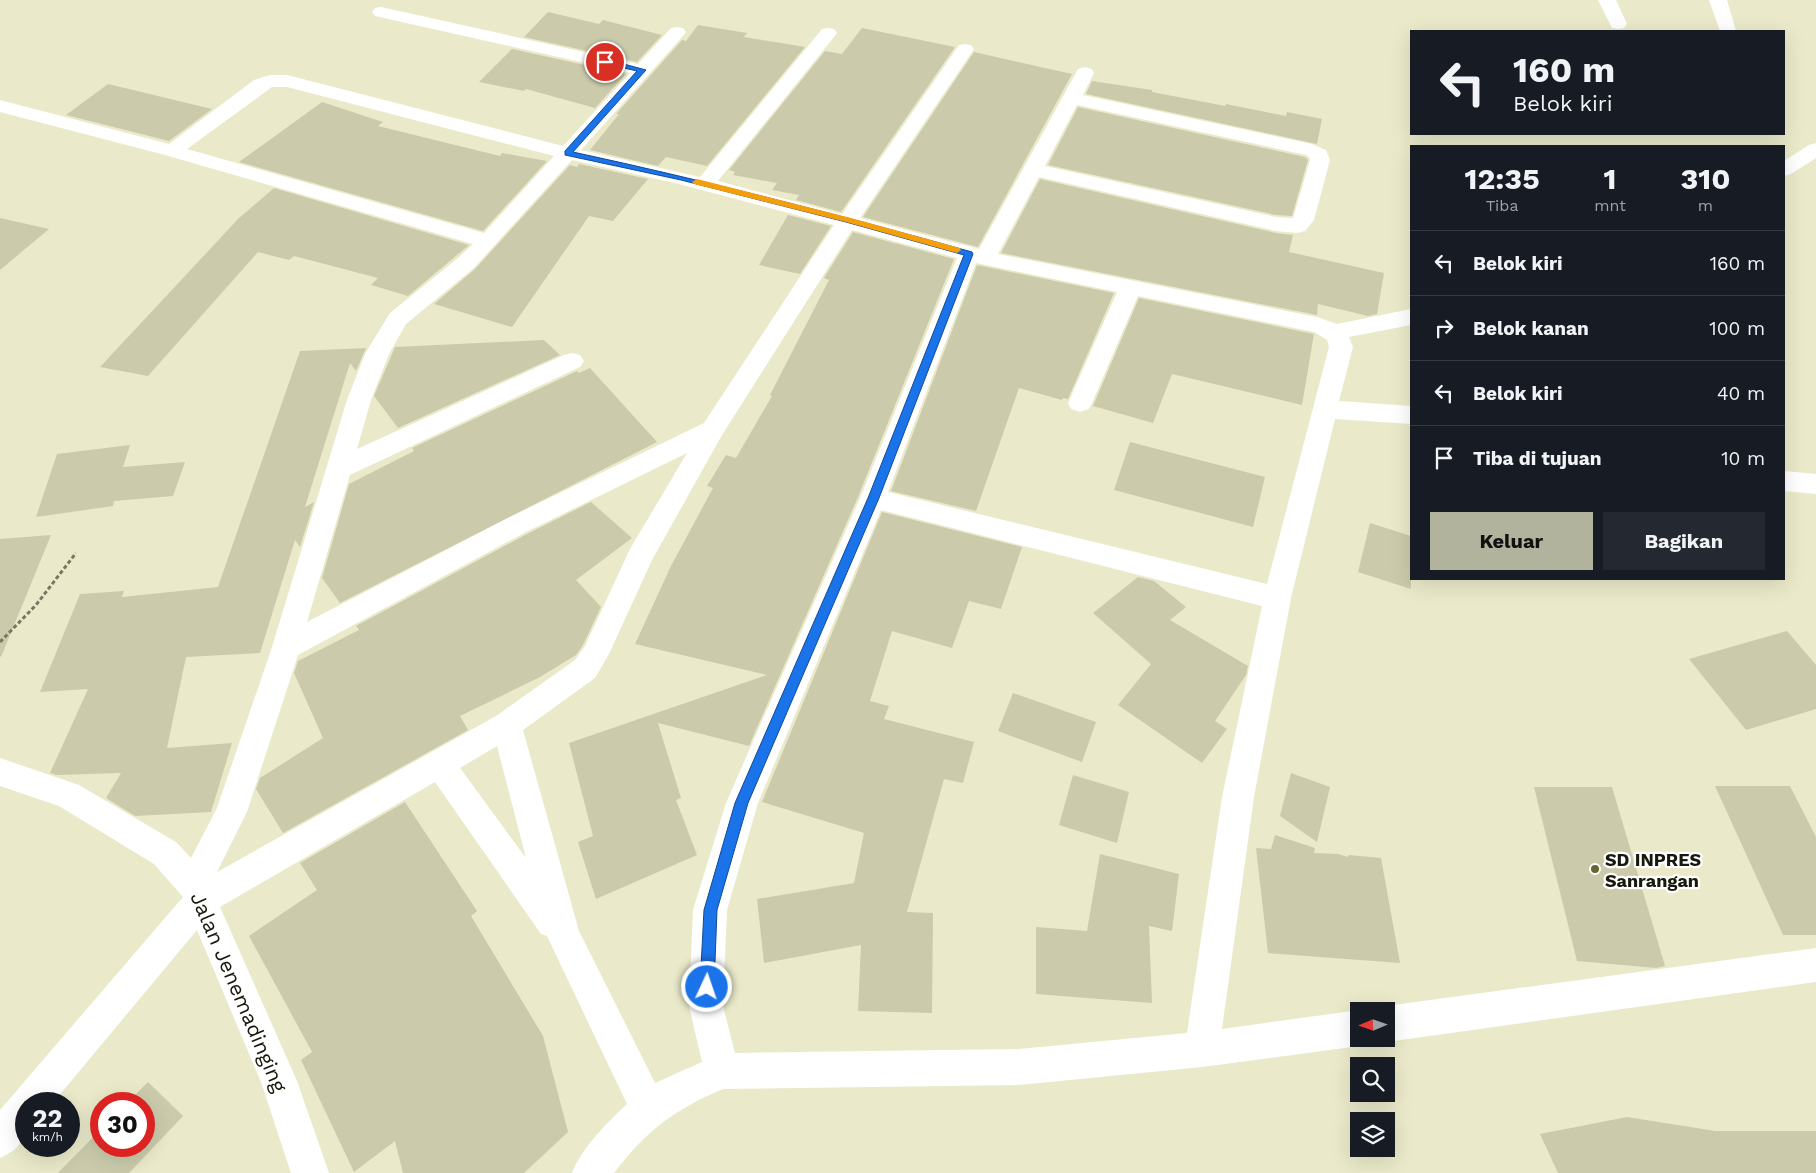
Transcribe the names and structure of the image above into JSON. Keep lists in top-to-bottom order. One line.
{"streets":{"street":["Jalan Jenemadinging"]},"places":["SD INPRES Sanrangan"],"north":"left","page":{"turn":["160 m","Belok kiri"],"eta":["12:35","Tiba","1","mnt","310","m"],"list":[{"name":"Belok kiri","value":"160 m"},{"name":"Belok kanan","value":"100 m"},{"name":"Belok kiri","value":"40 m"},{"name":"Tiba di tujuan","value":"10 m"}],"buttons":["Keluar","Bagikan"],"speed":"22 km/h","limit":"30"}}
